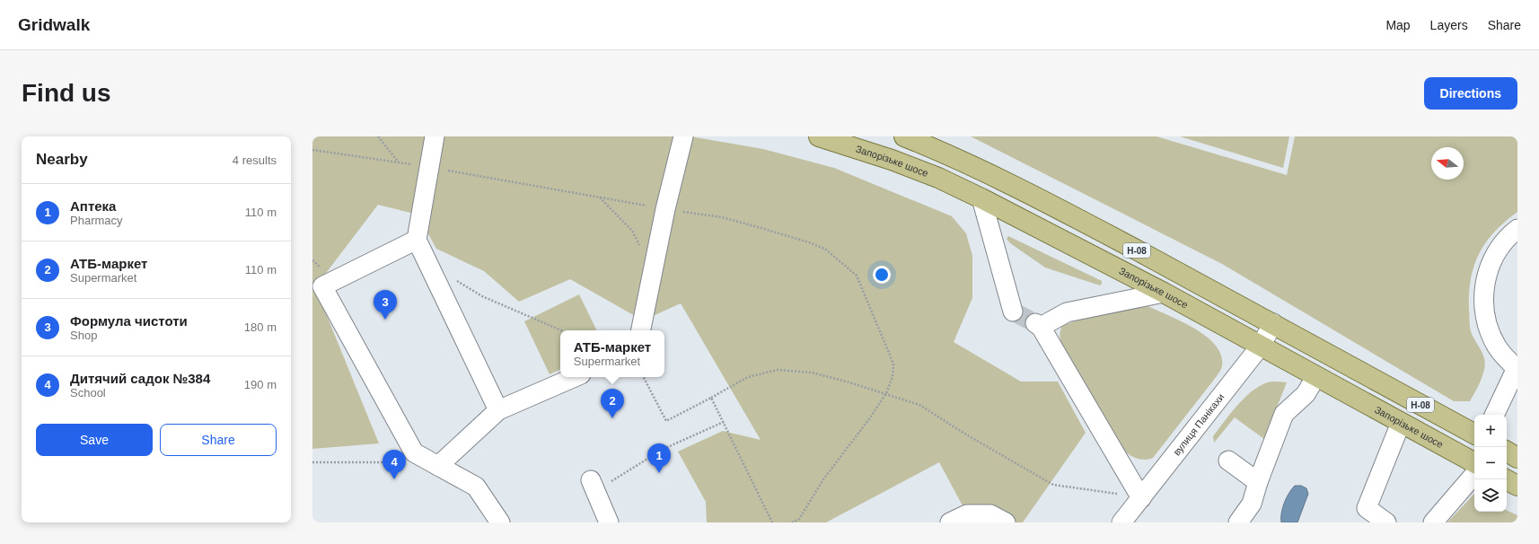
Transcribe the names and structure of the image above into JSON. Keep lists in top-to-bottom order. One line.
{"streets":{"main road":["Запорізьке шосе","Н-08"],"street":["вулиця Панікахи"]},"crossings":[["Запорізьке шосе","вулиця Панікахи"],["Н-08","вулиця Панікахи"]],"north":"left","page":{"header":"Gridwalk","nav":["Map","Layers","Share"],"buttons":["Directions",["Save","Share"]],"title":"Find us","heading":["Nearby","4 results"],"list":[{"mark":"1","name":"Аптека","note":"Pharmacy","value":"110 m"},{"mark":"2","name":"АТБ-маркет","note":"Supermarket","value":"110 m"},{"mark":"3","name":"Формула чистоти","note":"Shop","value":"180 m"},{"mark":"4","name":"Дитячий садок №384","note":"School","value":"190 m"}],"pins":["3","2","1","4"],"popup":["АТБ-маркет","Supermarket"],"map_buttons":["+","−"]}}
